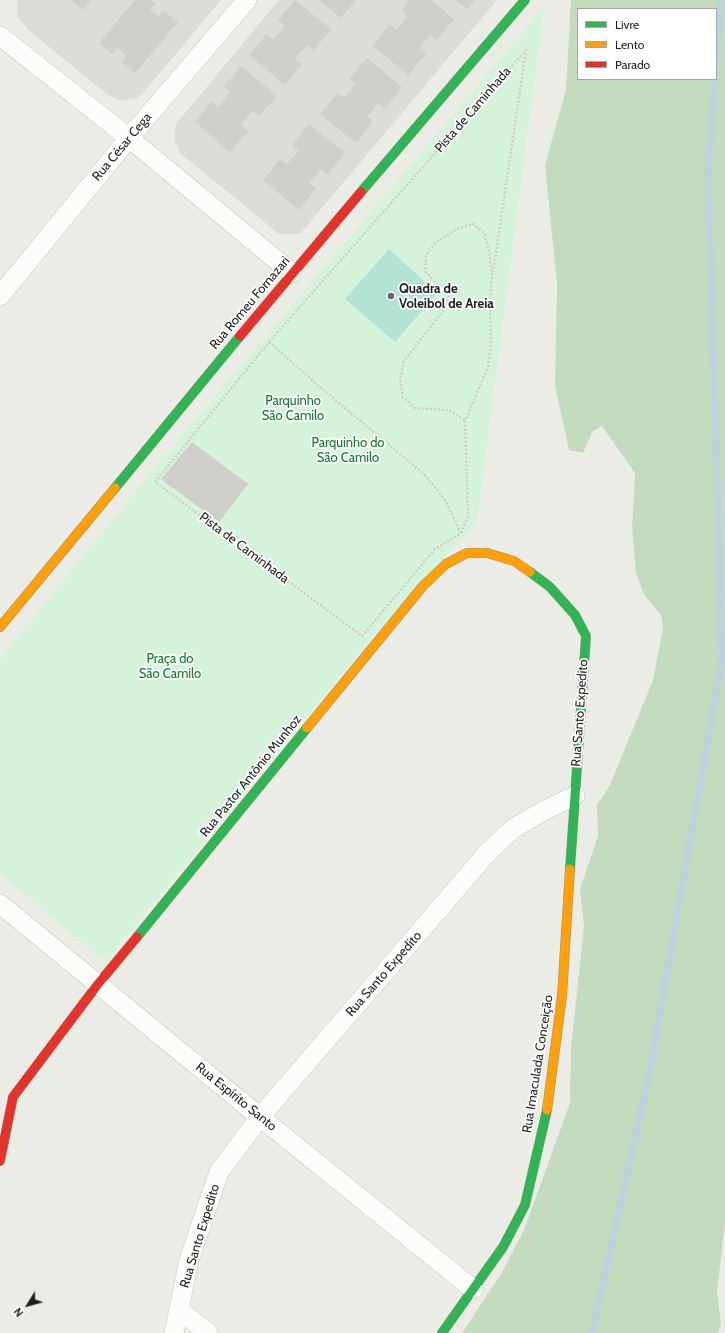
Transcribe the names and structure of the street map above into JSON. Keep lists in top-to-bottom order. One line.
{"streets":{"street":["Rua César Cega","Rua Romeu Fornazari","Rua Santo Expedito","Rua Pastor Antônio Munhoz","Rua Imaculada Conceição","Rua Espírito Santo"],"path":["Pista de Caminhada"]},"crossings":[["Rua Santo Expedito","Rua Pastor Antônio Munhoz"],["Rua Santo Expedito","Rua Imaculada Conceição"],["Rua Santo Expedito","Rua Espírito Santo"],["Rua Pastor Antônio Munhoz","Rua Espírito Santo"],["Rua Imaculada Conceição","Rua Espírito Santo"]],"parks":["Parquinho São Camilo","Parquinho do São Camilo","Praça do São Camilo"],"places":["Quadra de Voleibol de Areia"],"legend":["Livre","Lento","Parado"],"north":"bottom left"}
